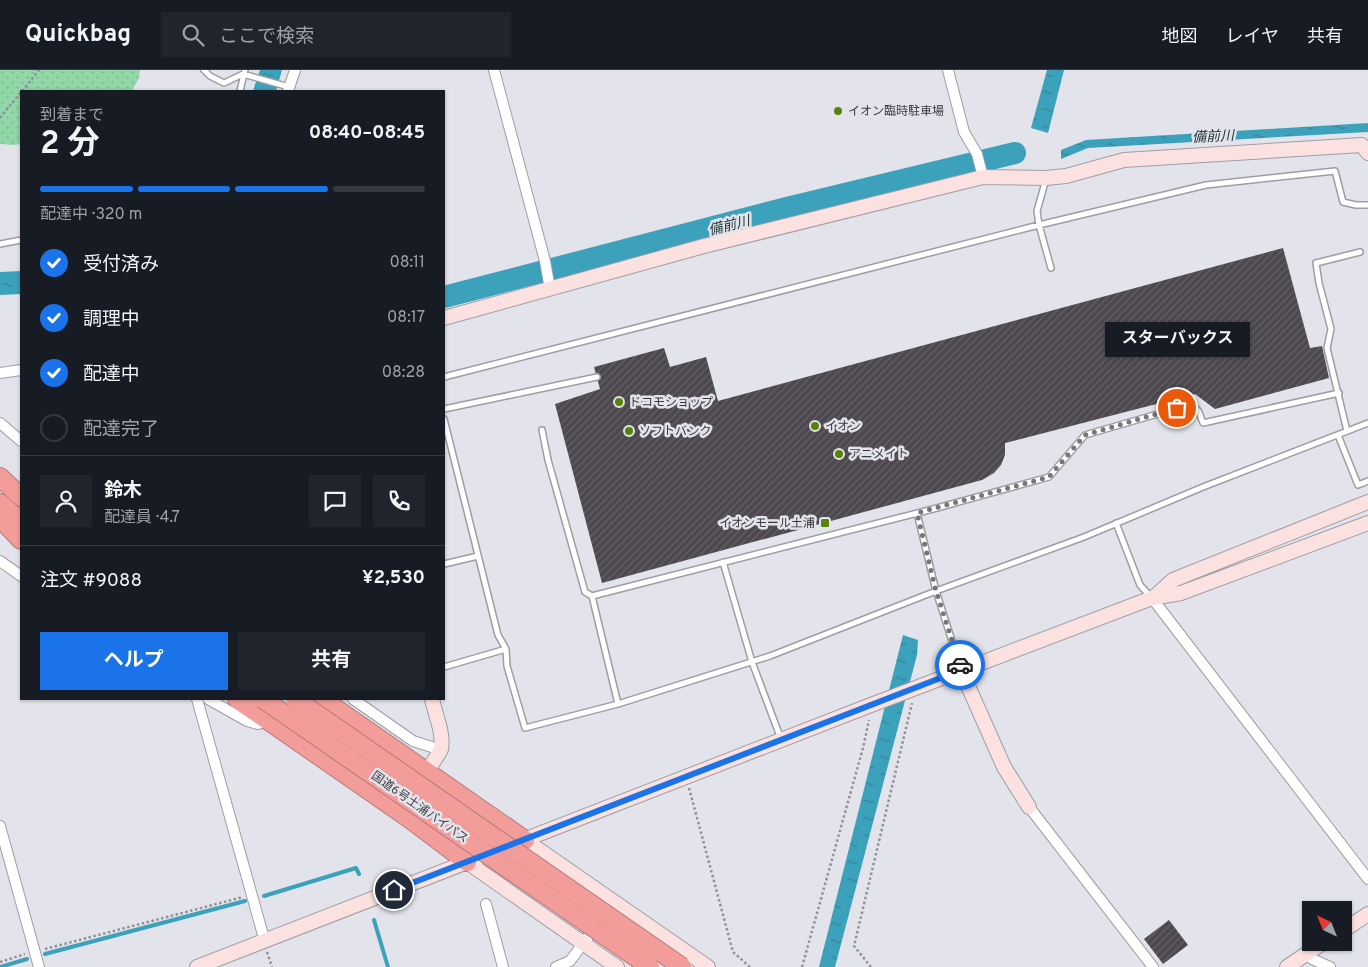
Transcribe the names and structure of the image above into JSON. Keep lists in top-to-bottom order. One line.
{"streets":{"highway":["国道6号土浦バイパス"]},"water":["備前川"],"places":{"other":["イオン臨時駐車場","ドコモショップ","スターバックス","イオン","ソフトバンク","アニメイト"],"transit":["イオンモール土浦"]},"north":"top left","page":{"header":"Quickbag","search":"ここで検索","nav":["地図","レイヤ","共有"],"heading":["2 分","到着まで","08:40–08:45"],"panel":["鈴木","配達員 · 4.7","注文 #9088","¥2,530"],"bar":"配達中 · 320 m","list":[["受付済み","08:11"],["調理中","08:17"],["配達中","08:28"],"配達完了"],"bubble":"スターバックス","buttons":["ヘルプ","共有"]}}
